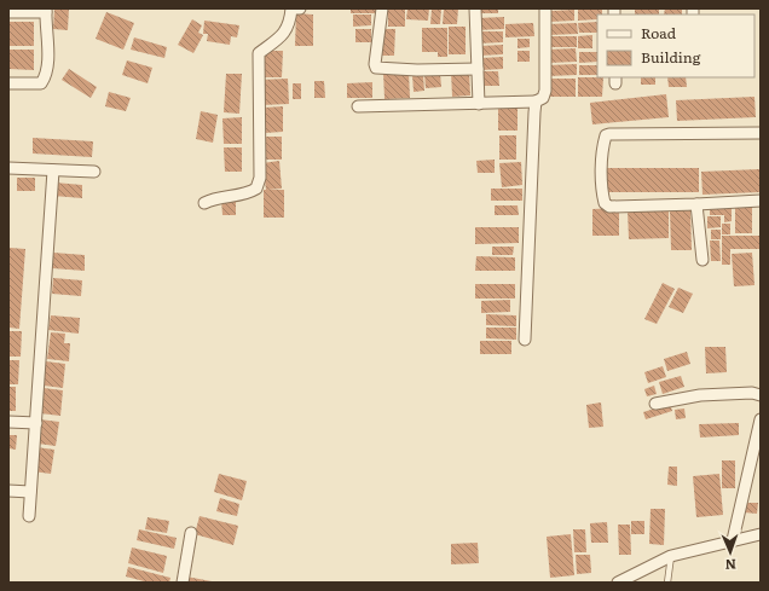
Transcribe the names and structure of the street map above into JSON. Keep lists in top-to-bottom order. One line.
{"legend":["Road","Building"],"north":"bottom"}
